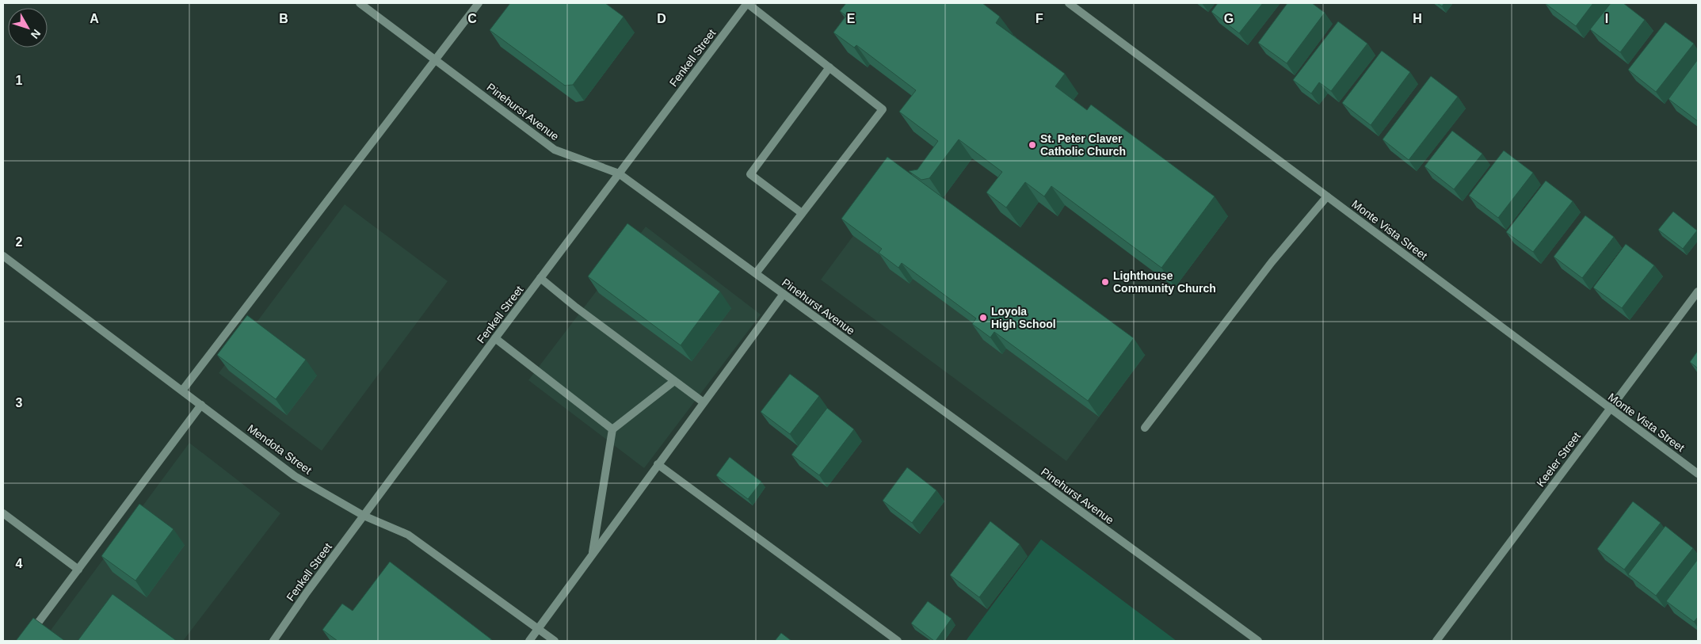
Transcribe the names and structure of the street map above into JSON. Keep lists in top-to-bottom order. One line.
{"streets":{"street":["Fenkell Street","Pinehurst Avenue","Monte Vista Street","Mendota Street","Keeler Street"]},"crossings":[["Fenkell Street","Pinehurst Avenue"],["Fenkell Street","Mendota Street"],["Monte Vista Street","Keeler Street"]],"places":["St. Peter Claver Catholic Church","Lighthouse Community Church","Loyola High School"],"north":"bottom right","grid":{"columns":["A","B","C","D","E","F","G","H","I"],"rows":["1","2","3","4"]}}
